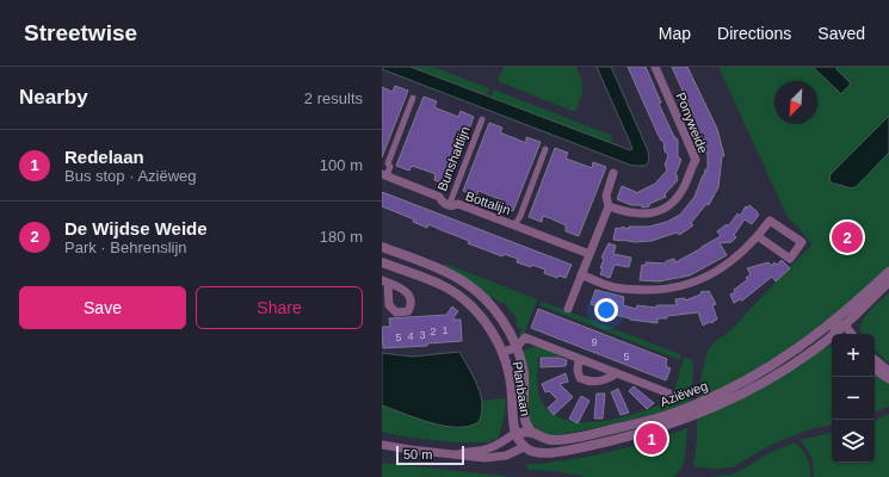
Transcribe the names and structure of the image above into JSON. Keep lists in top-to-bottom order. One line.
{"streets":{"street":["Ponyweide","Bunshaftlijn","Bottalijn","Planbaan","Aziëweg"]},"crossings":[["Bunshaftlijn","Bottalijn"],["Planbaan","Aziëweg"]],"house_numbers":["1","2","3","4","5","9","5"],"scale_bar":"50 m","north":"bottom left","page":{"header":"Streetwise","nav":["Map","Directions","Saved"],"heading":["Nearby","2 results"],"list":[{"mark":"1","name":"Redelaan","note":"Bus stop · Aziëweg","value":"100 m"},{"mark":"2","name":"De Wijdse Weide","note":"Park · Behrenslijn","value":"180 m"}],"pins":["2","1"],"buttons":["Save","Share"],"map_buttons":["+","−"],"scale":"50 m"}}
